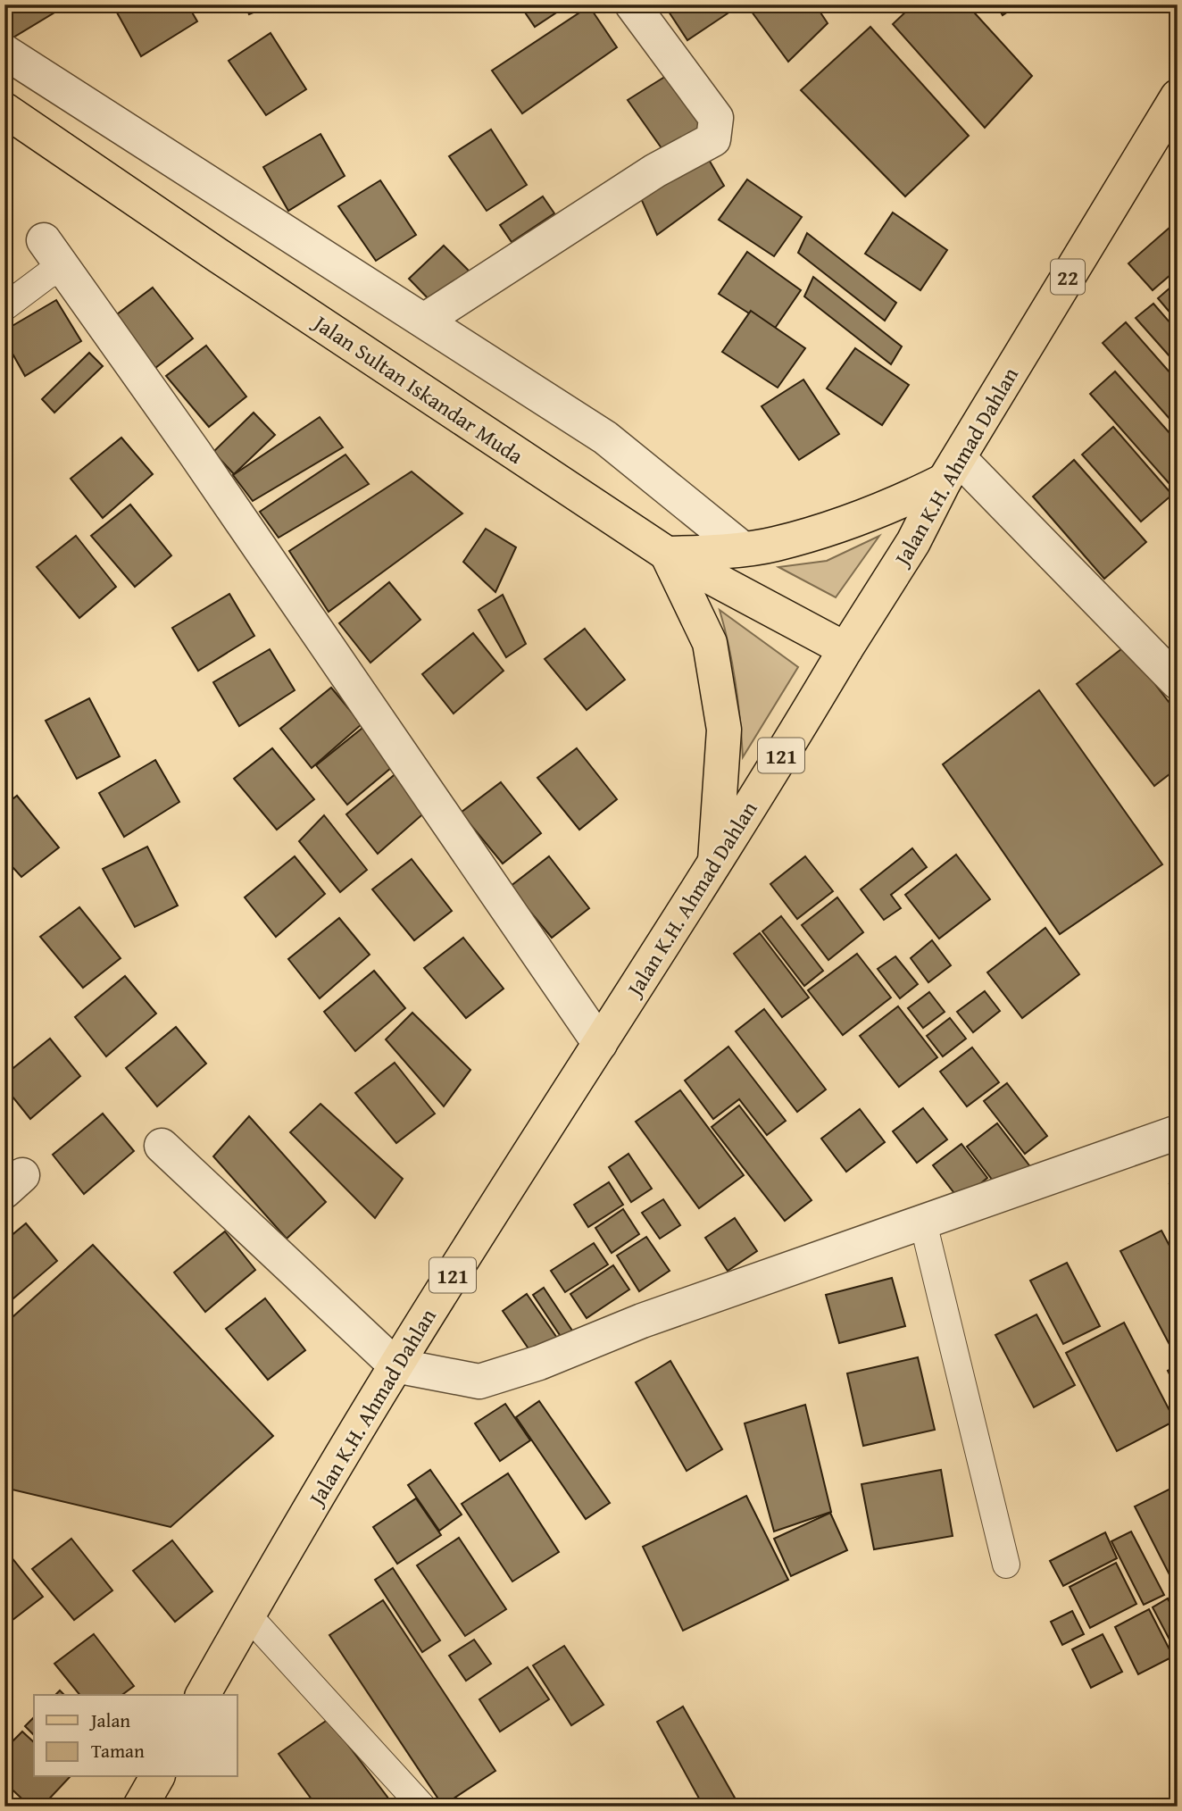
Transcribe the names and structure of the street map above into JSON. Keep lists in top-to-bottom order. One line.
{"streets":{"main road":["22","Jalan Sultan Iskandar Muda","Jalan K.H. Ahmad Dahlan","121"]},"crossings":[["Jalan Sultan Iskandar Muda","Jalan K.H. Ahmad Dahlan"]],"legend":["Jalan","Taman"]}
